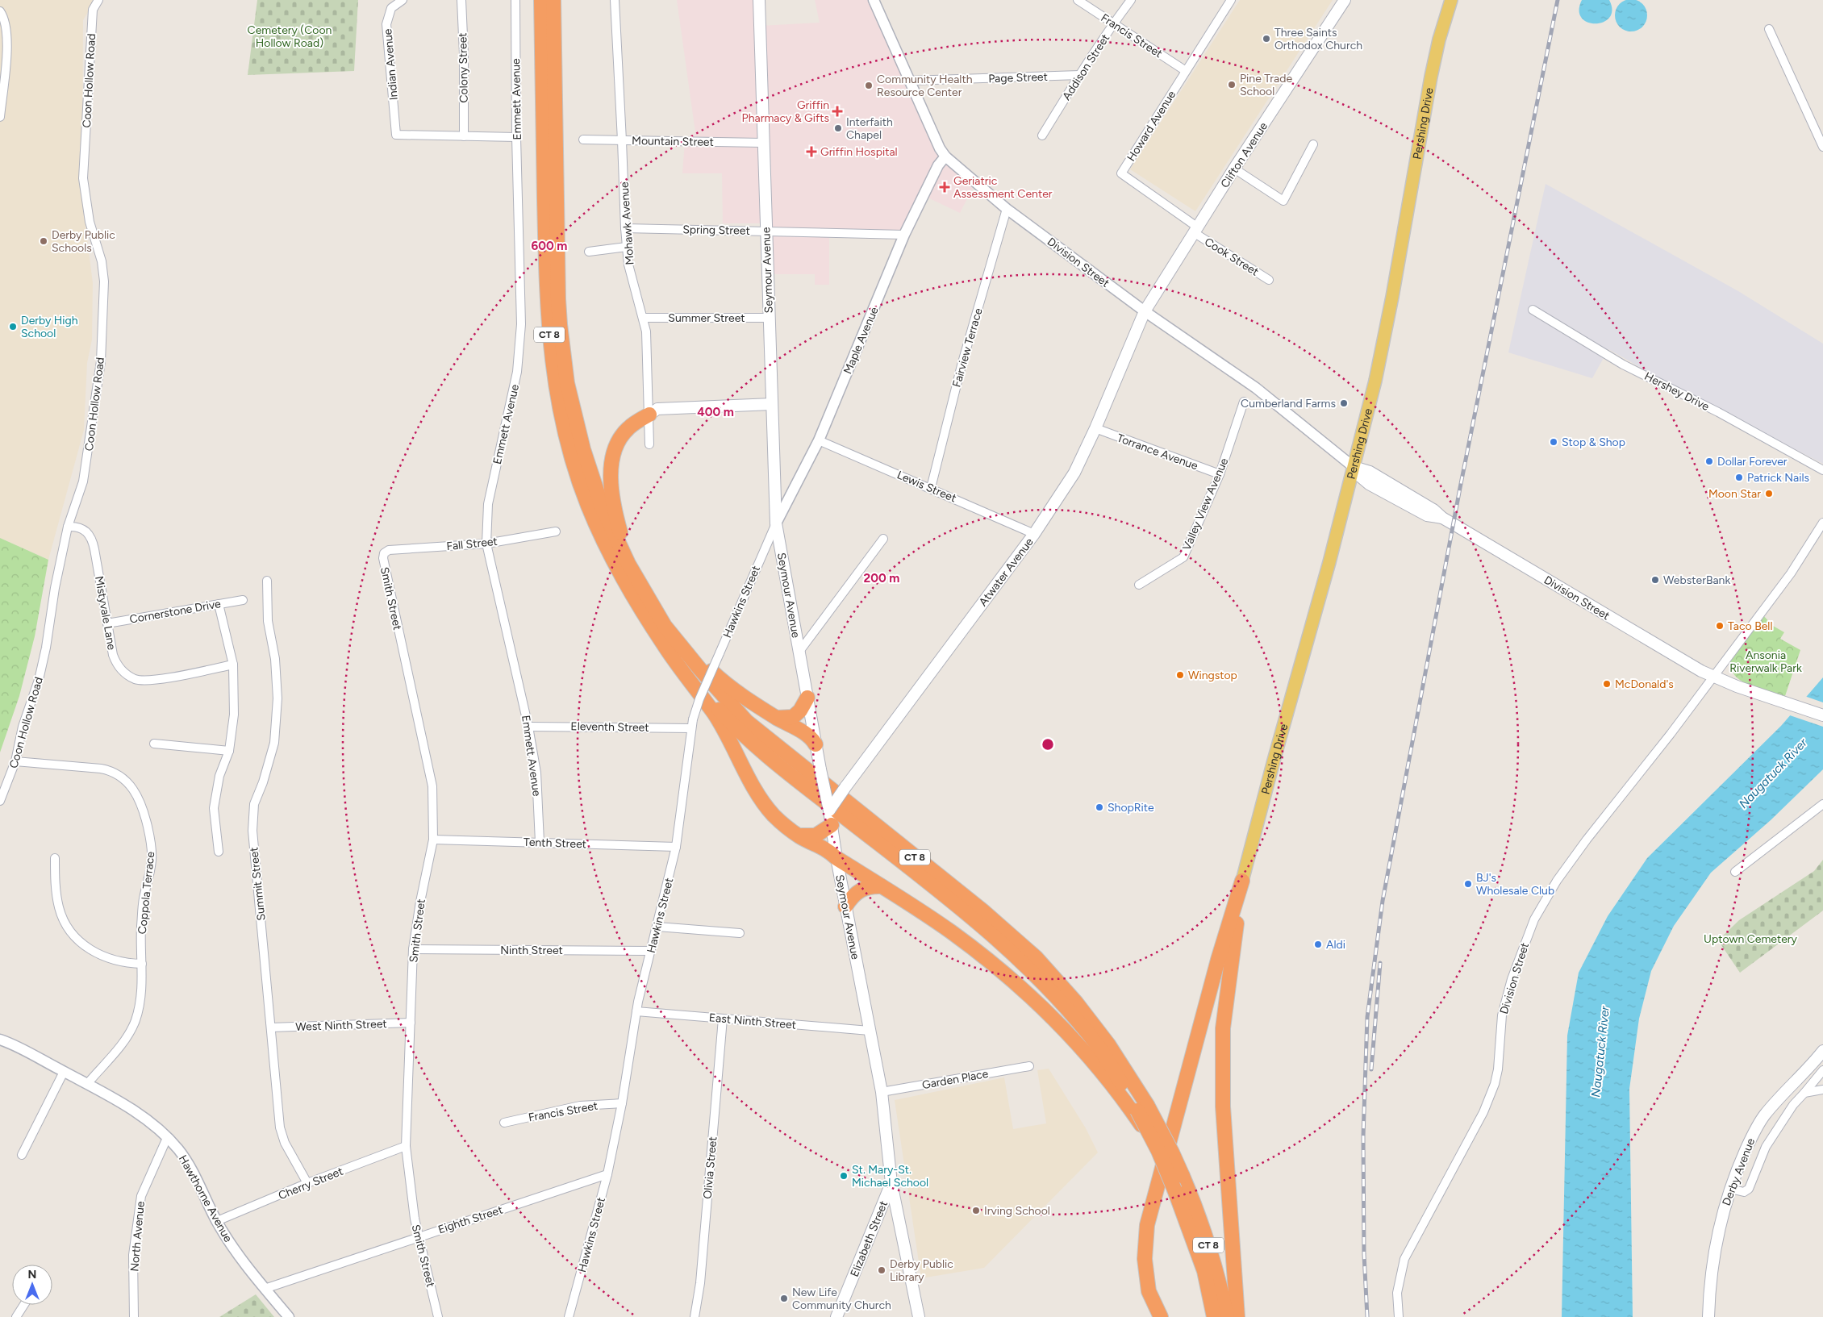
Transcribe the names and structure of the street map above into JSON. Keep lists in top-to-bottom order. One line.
{"streets":{"highway":["CT 8"],"main road":["Pershing Drive","Clifton Avenue","Division Street","Seymour Avenue","Atwater Avenue","Derby Avenue","Elizabeth Street"],"street":["Francis Street","Indian Avenue","Addison Street","Colony Street","Page Street","Coon Hollow Road","Emmett Avenue","Howard Avenue","Mountain Street","Mohawk Avenue","Spring Street","Cook Street","Summer Street","Maple Avenue","Fairview Terrace","Hershey Drive","Torrance Avenue","Lewis Street","Valley View Avenue","Fall Street","Smith Street","Hawkins Street","Cornerstone Drive","Mistyvale Lane","Eleventh Street","Tenth Street","Summit Street","Coppola Terrace","Ninth Street","East Ninth Street","West Ninth Street","Garden Place","Olivia Street","Cherry Street","Hawthorne Avenue","Eighth Street","North Avenue"]},"crossings":[["Francis Street","Addison Street"],["Francis Street","Howard Avenue"],["Francis Street","Hawkins Street"],["Indian Avenue","Colony Street"],["Addison Street","Page Street"],["Page Street","Division Street"],["Coon Hollow Road","Mistyvale Lane"],["Coon Hollow Road","Coppola Terrace"],["Emmett Avenue","Fall Street"],["Emmett Avenue","Eleventh Street"],["Emmett Avenue","Tenth Street"],["Pershing Drive","Division Street"],["Howard Avenue","Clifton Avenue"],["Howard Avenue","Cook Street"],["Mountain Street","Mohawk Avenue"],["Mountain Street","Seymour Avenue"],["Clifton Avenue","Cook Street"],["Clifton Avenue","Division Street"],["Clifton Avenue","Atwater Avenue"],["Mohawk Avenue","Spring Street"],["Mohawk Avenue","Summer Street"],["Spring Street","Seymour Avenue"],["Spring Street","Maple Avenue"],["Division Street","Maple Avenue"],["Division Street","Fairview Terrace"],["Division Street","Atwater Avenue"],["Seymour Avenue","Summer Street"],["Seymour Avenue","Maple Avenue"],["Seymour Avenue","Atwater Avenue"],["Seymour Avenue","Hawkins Street"],["Seymour Avenue","East Ninth Street"],["Seymour Avenue","Garden Place"],["Seymour Avenue","Elizabeth Street"],["Maple Avenue","Lewis Street"],["Maple Avenue","Hawkins Street"],["Fairview Terrace","Lewis Street"],["Torrance Avenue","Valley View Avenue"],["Torrance Avenue","Atwater Avenue"],["Lewis Street","Atwater Avenue"],["Fall Street","Smith Street"],["Smith Street","Tenth Street"],["Smith Street","Ninth Street"],["Smith Street","West Ninth Street"],["Smith Street","Cherry Street"],["Smith Street","Eighth Street"],["Hawkins Street","Eleventh Street"],["Hawkins Street","Tenth Street"],["Hawkins Street","Ninth Street"],["Hawkins Street","East Ninth Street"],["Hawkins Street","Eighth Street"],["Cornerstone Drive","Mistyvale Lane"],["Summit Street","West Ninth Street"],["Summit Street","Cherry Street"],["Coppola Terrace","Hawthorne Avenue"],["East Ninth Street","Olivia Street"],["Cherry Street","Hawthorne Avenue"],["Hawthorne Avenue","Eighth Street"],["Hawthorne Avenue","North Avenue"]],"water":["Naugatuck River"],"parks":["Cemetery (Coon Hollow Road)","Ansonia Riverwalk Park","Uptown Cemetery"],"places":{"other":["Three Saints Orthodox Church","Pine Trade School","Community Health Resource Center","Interfaith Chapel","Derby Public Schools","Derby High School","Cumberland Farms","Stop & Shop","Dollar Forever","Patrick Nails","Moon Star","WebsterBank","Taco Bell","Wingstop","McDonald's","ShopRite","BJ's Wholesale Club","Aldi","St. Mary-St. Michael School","Irving School","Derby Public Library","New Life Community Church"],"health":["Griffin Pharmacy & Gifts","Griffin Hospital","Geriatric Assessment Center"]},"north":"top","rings":["600 m","400 m","200 m"]}
